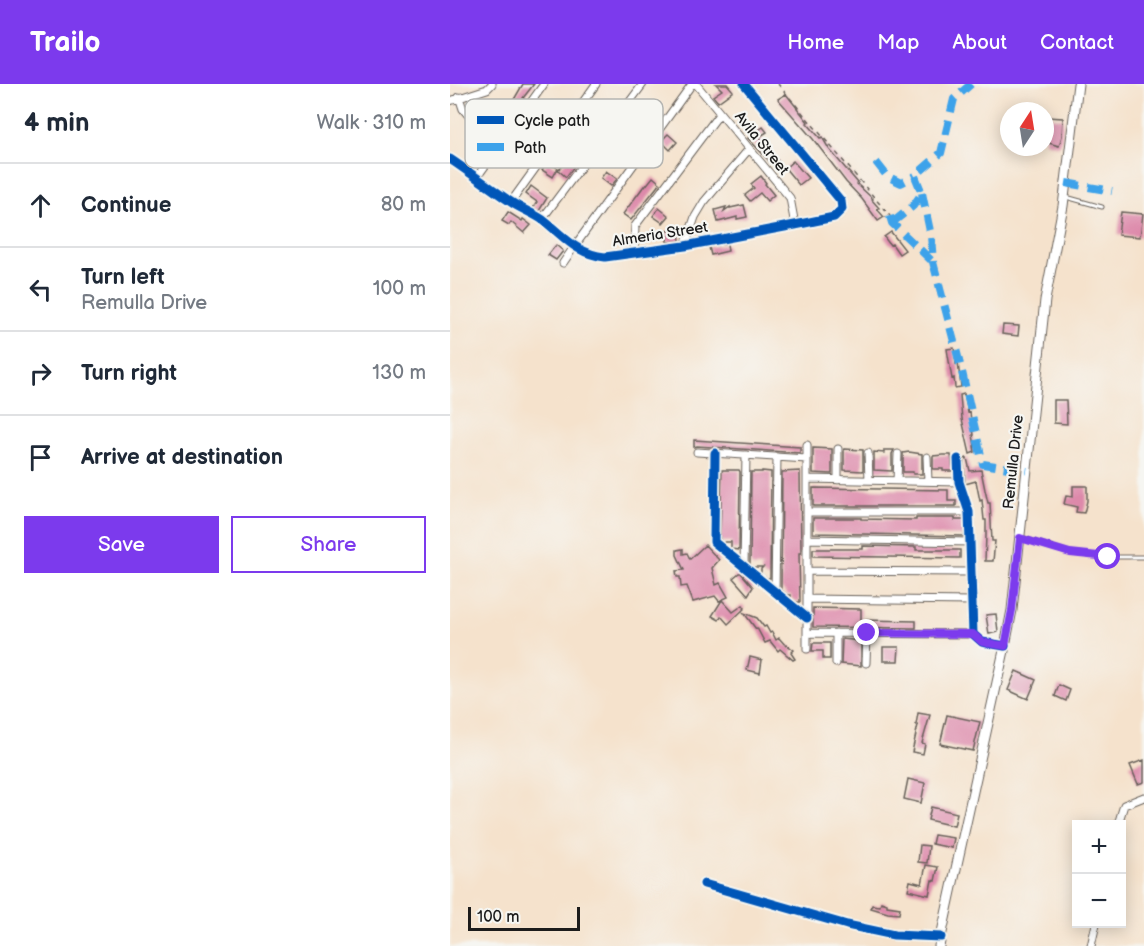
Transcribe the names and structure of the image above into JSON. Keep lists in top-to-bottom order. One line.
{"streets":{"main road":["Remulla Drive"],"street":["Avila Street","Almeria Street"]},"crossings":[["Avila Street","Almeria Street"]],"legend":["Cycle path","Path"],"scale_bar":"100 m","north":"top","page":{"header":"Trailo","nav":["Home","Map","About","Contact"],"heading":["4 min","Walk · 310 m"],"list":[["Continue","80 m"],["Turn left","Remulla Drive","100 m"],["Turn right","130 m"],"Arrive at destination"],"buttons":["Save","Share"],"map_buttons":["+","−"],"scale":"100 m"}}
